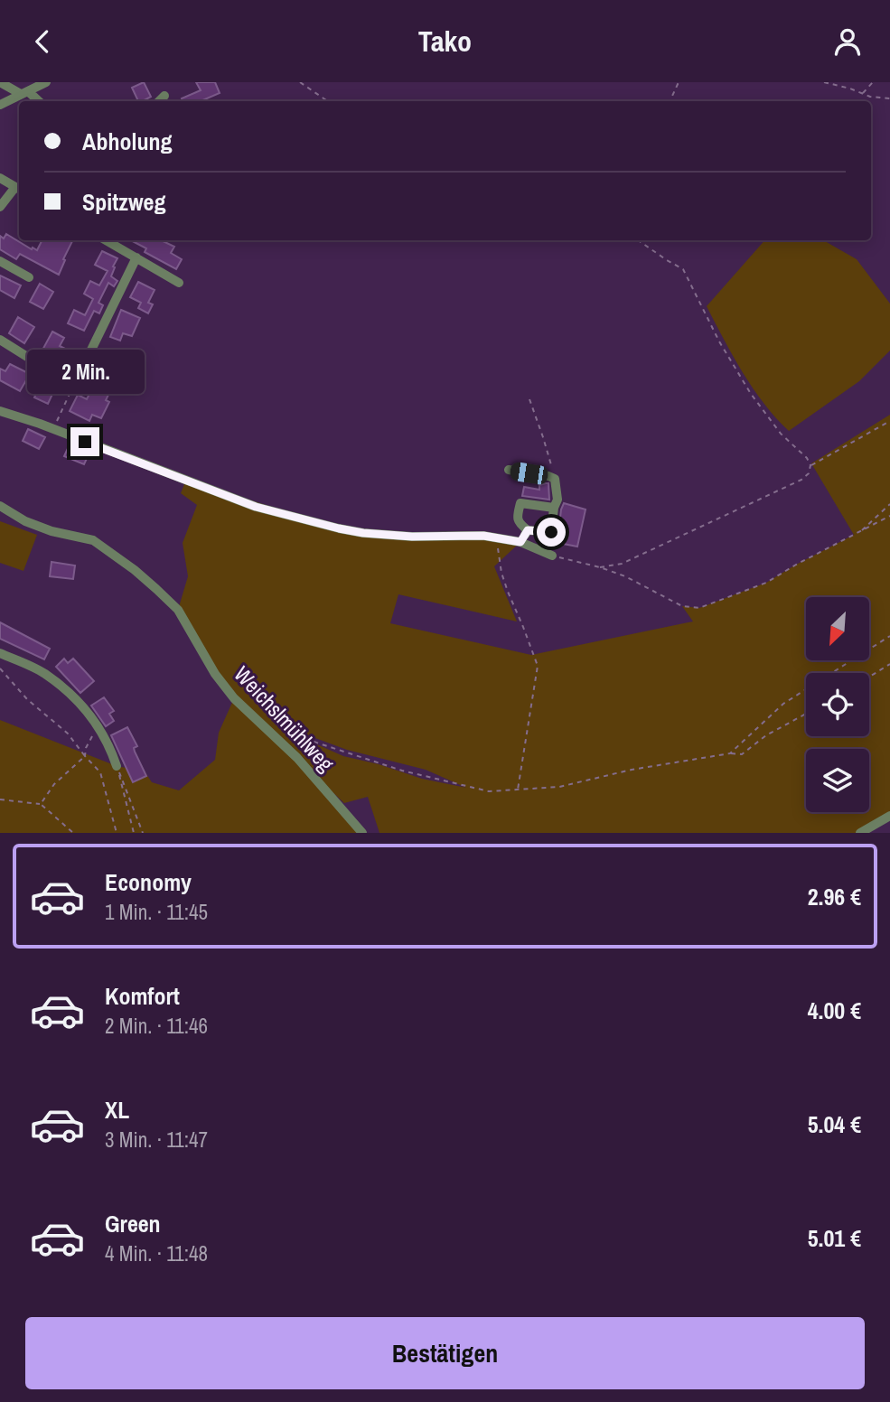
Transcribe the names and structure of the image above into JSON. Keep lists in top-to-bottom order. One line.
{"streets":{"street":["Weichslmühlweg"]},"north":"bottom left","page":{"header":"Tako","banner":["Abholung","Spitzweg"],"bubble":"2 Min.","list":[{"name":"Economy","note":"1 Min. · 11:45","value":"2.96 €"},{"name":"Komfort","note":"2 Min. · 11:46","value":"4.00 €"},{"name":"XL","note":"3 Min. · 11:47","value":"5.04 €"},{"name":"Green","note":"4 Min. · 11:48","value":"5.01 €"}],"buttons":"Bestätigen"}}
